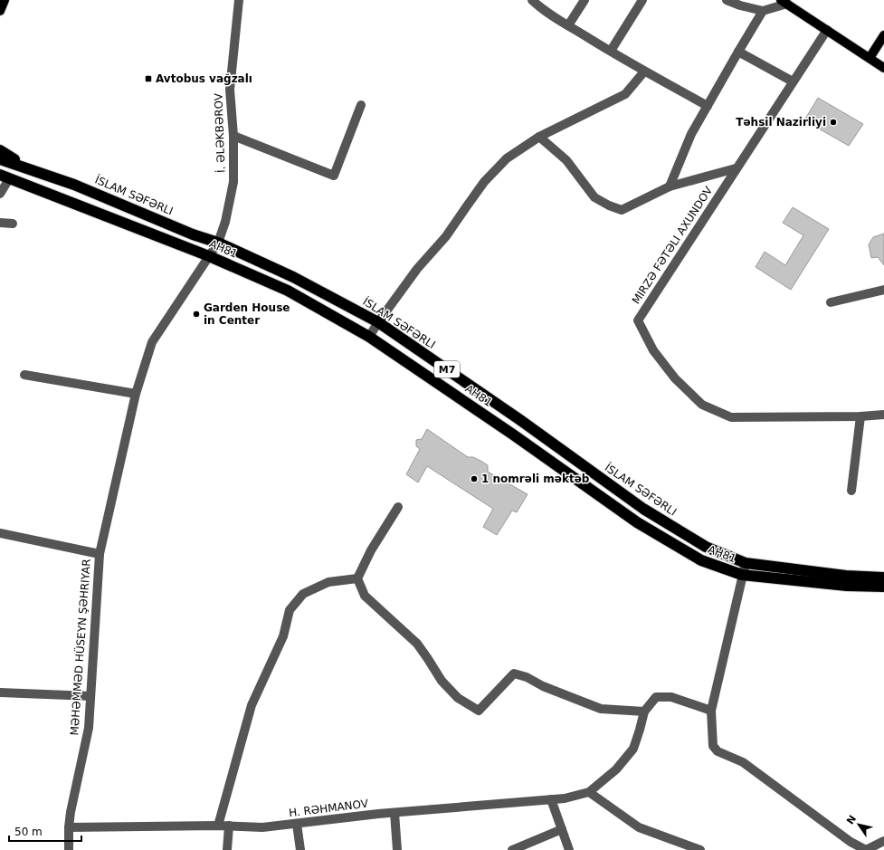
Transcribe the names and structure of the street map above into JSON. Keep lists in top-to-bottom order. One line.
{"streets":{"highway":["İSLAM SƏFƏRLI","AH81","M7"],"street":["İ. ƏLƏKBƏROV","MIRZƏ FƏTƏLI AXUNDOV","MƏHƏMMƏD HÜSEYN ŞƏHRIYAR","H. RƏHMANOV"]},"crossings":[["İ. ƏLƏKBƏROV","İSLAM SƏFƏRLI"],["İ. ƏLƏKBƏROV","MƏHƏMMƏD HÜSEYN ŞƏHRIYAR"],["İSLAM SƏFƏRLI","MƏHƏMMƏD HÜSEYN ŞƏHRIYAR"],["AH81","MƏHƏMMƏD HÜSEYN ŞƏHRIYAR"],["MƏHƏMMƏD HÜSEYN ŞƏHRIYAR","H. RƏHMANOV"]],"places":{"transit":["Avtobus vağzalı"],"other":["Təhsil Nazirliyi","Garden House in Center","1 nomrəli məktəb"]},"scale_bar":"50 m","north":"top left"}
